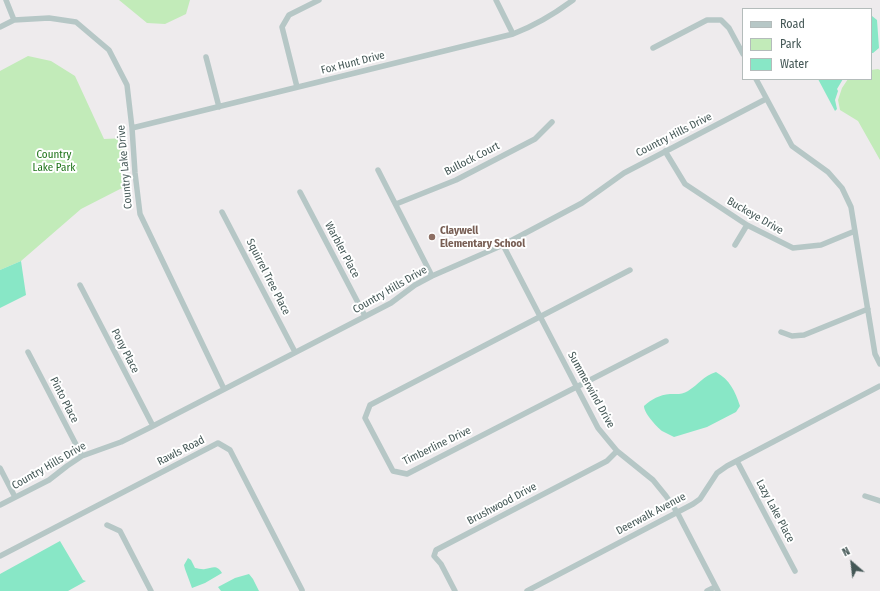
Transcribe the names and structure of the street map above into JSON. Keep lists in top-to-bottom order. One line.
{"streets":{"street":["Fox Hunt Drive","Country Hills Drive","Bullock Court","Country Lake Drive","Buckeye Drive","Warbler Place","Squirrel Tree Place","Pony Place","Summerwind Drive","Pinto Place","Timberline Drive","Rawls Road","Brushwood Drive","Lazy Lake Place","Deerwalk Avenue"]},"crossings":[["Fox Hunt Drive","Country Lake Drive"],["Country Hills Drive","Country Lake Drive"],["Country Hills Drive","Buckeye Drive"],["Country Hills Drive","Warbler Place"],["Country Hills Drive","Squirrel Tree Place"],["Country Hills Drive","Pony Place"],["Country Hills Drive","Summerwind Drive"],["Country Hills Drive","Pinto Place"],["Summerwind Drive","Timberline Drive"],["Summerwind Drive","Brushwood Drive"],["Summerwind Drive","Deerwalk Avenue"],["Lazy Lake Place","Deerwalk Avenue"]],"parks":["Country Lake Park"],"places":["Claywell Elementary School"],"legend":["Road","Park","Water"],"north":"top left"}
